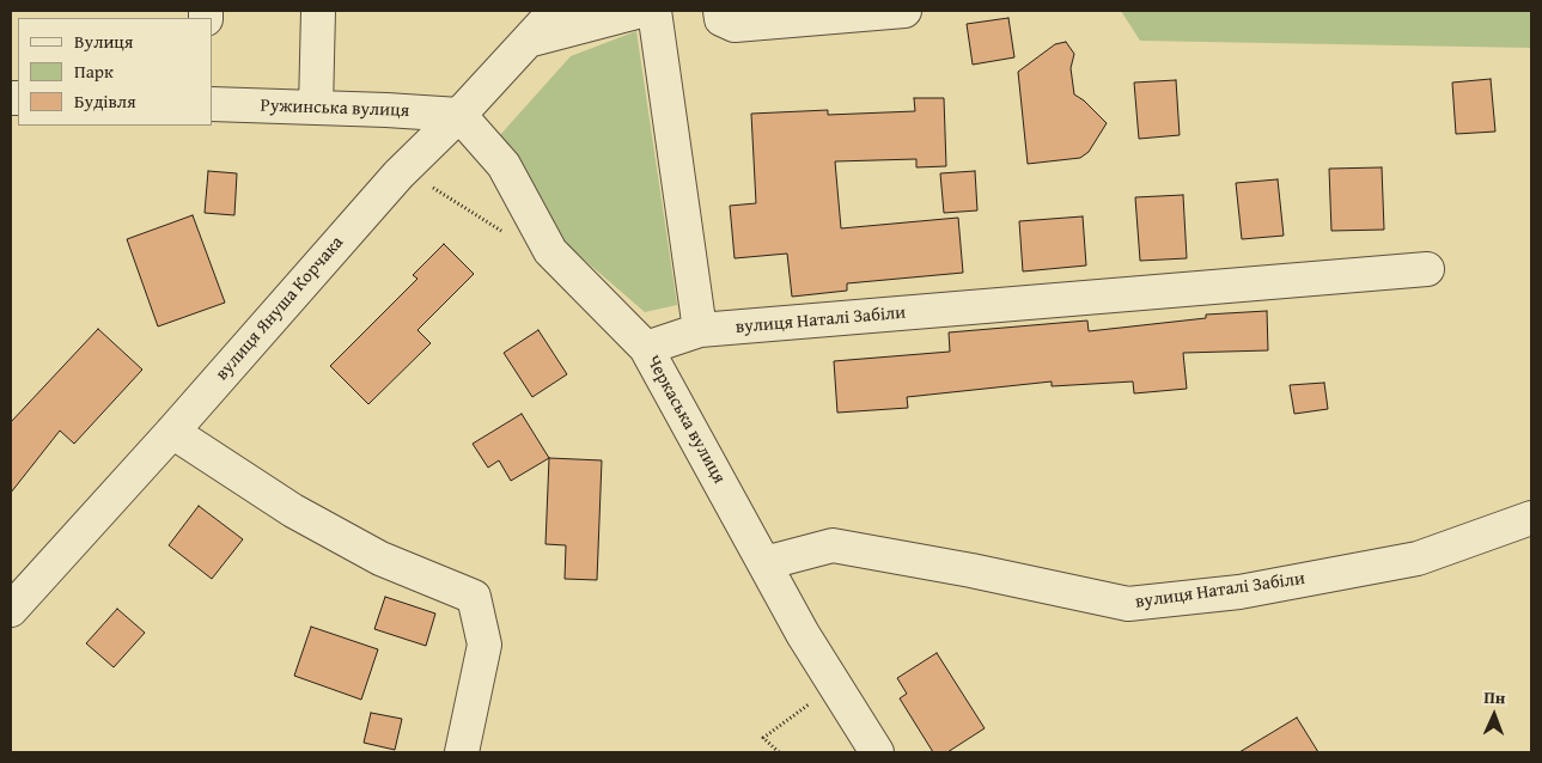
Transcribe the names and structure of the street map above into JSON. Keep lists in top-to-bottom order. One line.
{"streets":{"street":["Ружинська вулиця","вулиця Януша Корчака","вулиця Наталі Забіли","Черкаська вулиця"]},"crossings":[["Ружинська вулиця","вулиця Януша Корчака"],["Ружинська вулиця","Черкаська вулиця"],["вулиця Януша Корчака","Черкаська вулиця"],["вулиця Наталі Забіли","Черкаська вулиця"]],"legend":["Вулиця","Парк","Будівля"],"north":"top"}
